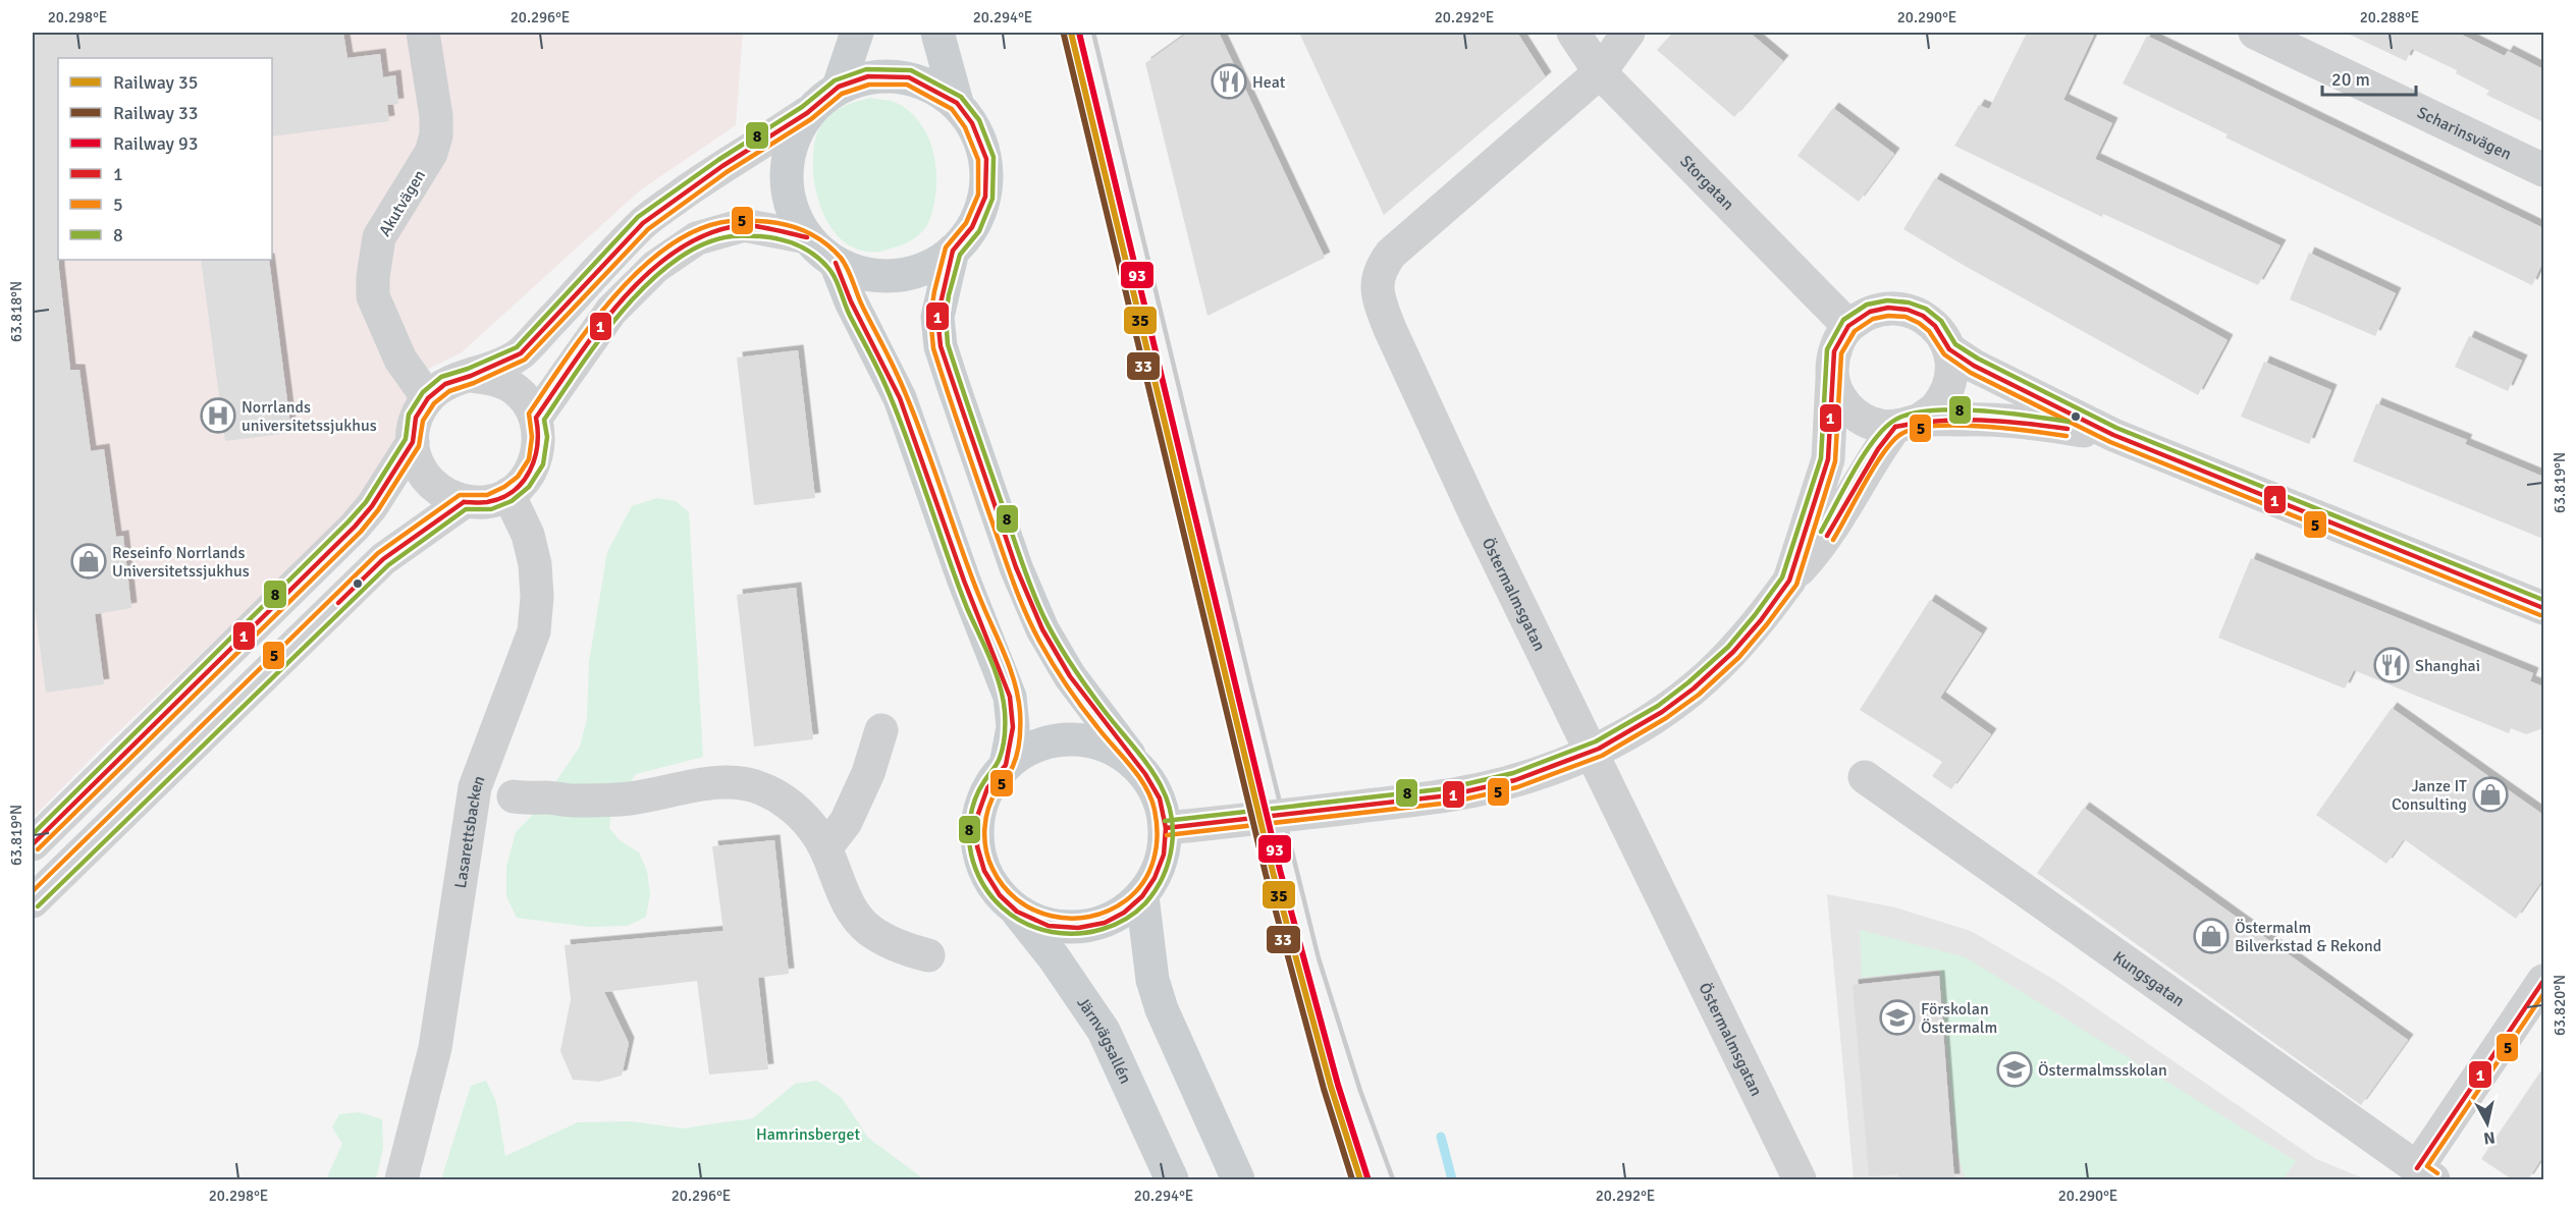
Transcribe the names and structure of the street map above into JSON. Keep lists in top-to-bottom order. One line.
{"streets":{"main road":["Järnvägsallén"],"street":["Scharinsvägen","Storgatan","Akutvägen","Östermalmsgatan","Lasarettsbacken","Kungsgatan"]},"crossings":[["Storgatan","Östermalmsgatan"],["Akutvägen","Lasarettsbacken"]],"parks":["Hamrinsberget"],"places":{"restaurant":["Heat","Shanghai"],"hospital":["Norrlands universitetssjukhus"],"shop":["Reseinfo Norrlands Universitetssjukhus","Janze IT Consulting","Östermalm Bilverkstad & Rekond"],"school or university":["Förskolan Östermalm","Östermalmsskolan"]},"lines":["rail line 35","rail line 93","rail line 33","transit line 8","transit line 1","transit line 5"],"legend":["Railway 35","Railway 33","Railway 93","1","5","8"],"scale_bar":"20 m","north":"bottom","coordinates":["20.298°E","20.296°E","20.294°E","20.292°E","20.290°E","20.288°E","63.818°N","63.819°N","63.820°N"]}
